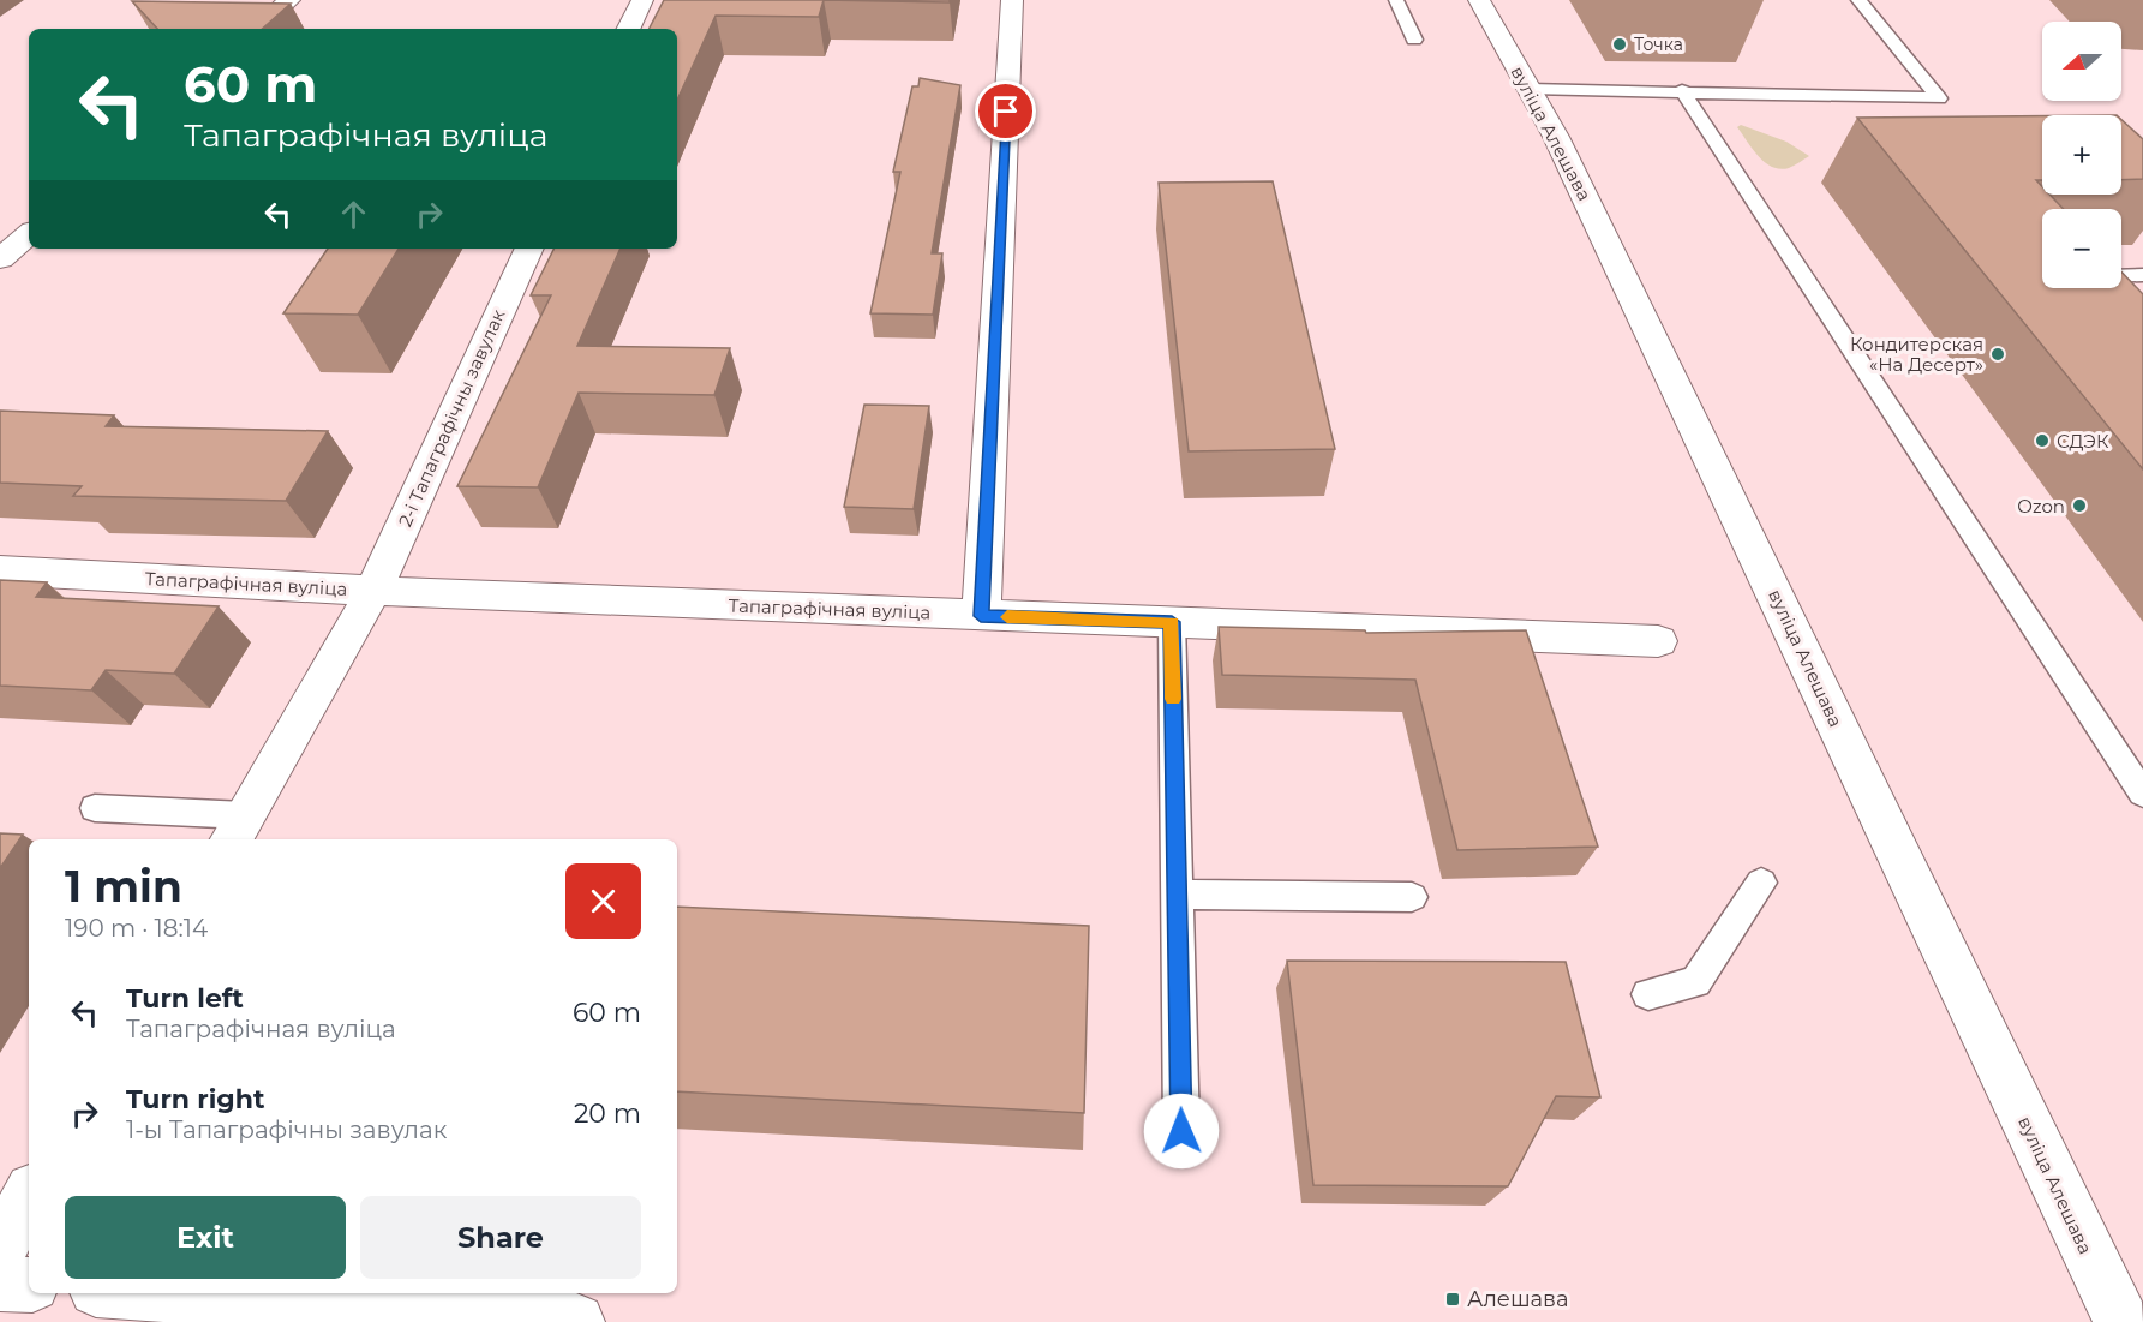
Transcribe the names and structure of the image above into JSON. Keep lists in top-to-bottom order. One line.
{"streets":{"street":["вуліца Алешава","2-і Тапаграфічны завулак","Тапаграфічная вуліца"]},"crossings":[["2-і Тапаграфічны завулак","Тапаграфічная вуліца"]],"places":{"other":["Точка","Кондитерская «На Десерт»","СДЭК","Ozon"],"transit":["Алешава"]},"north":"left","page":{"map_buttons":["+","−"],"turn":["60 m","Тапаграфічная вуліца"],"heading":["1 min","190 m · 18:14"],"list":[{"name":"Turn left","note":"Тапаграфічная вуліца","value":"60 m"},{"name":"Turn right","note":"1-ы Тапаграфічны завулак","value":"20 m"}],"buttons":["Exit","Share"]}}
